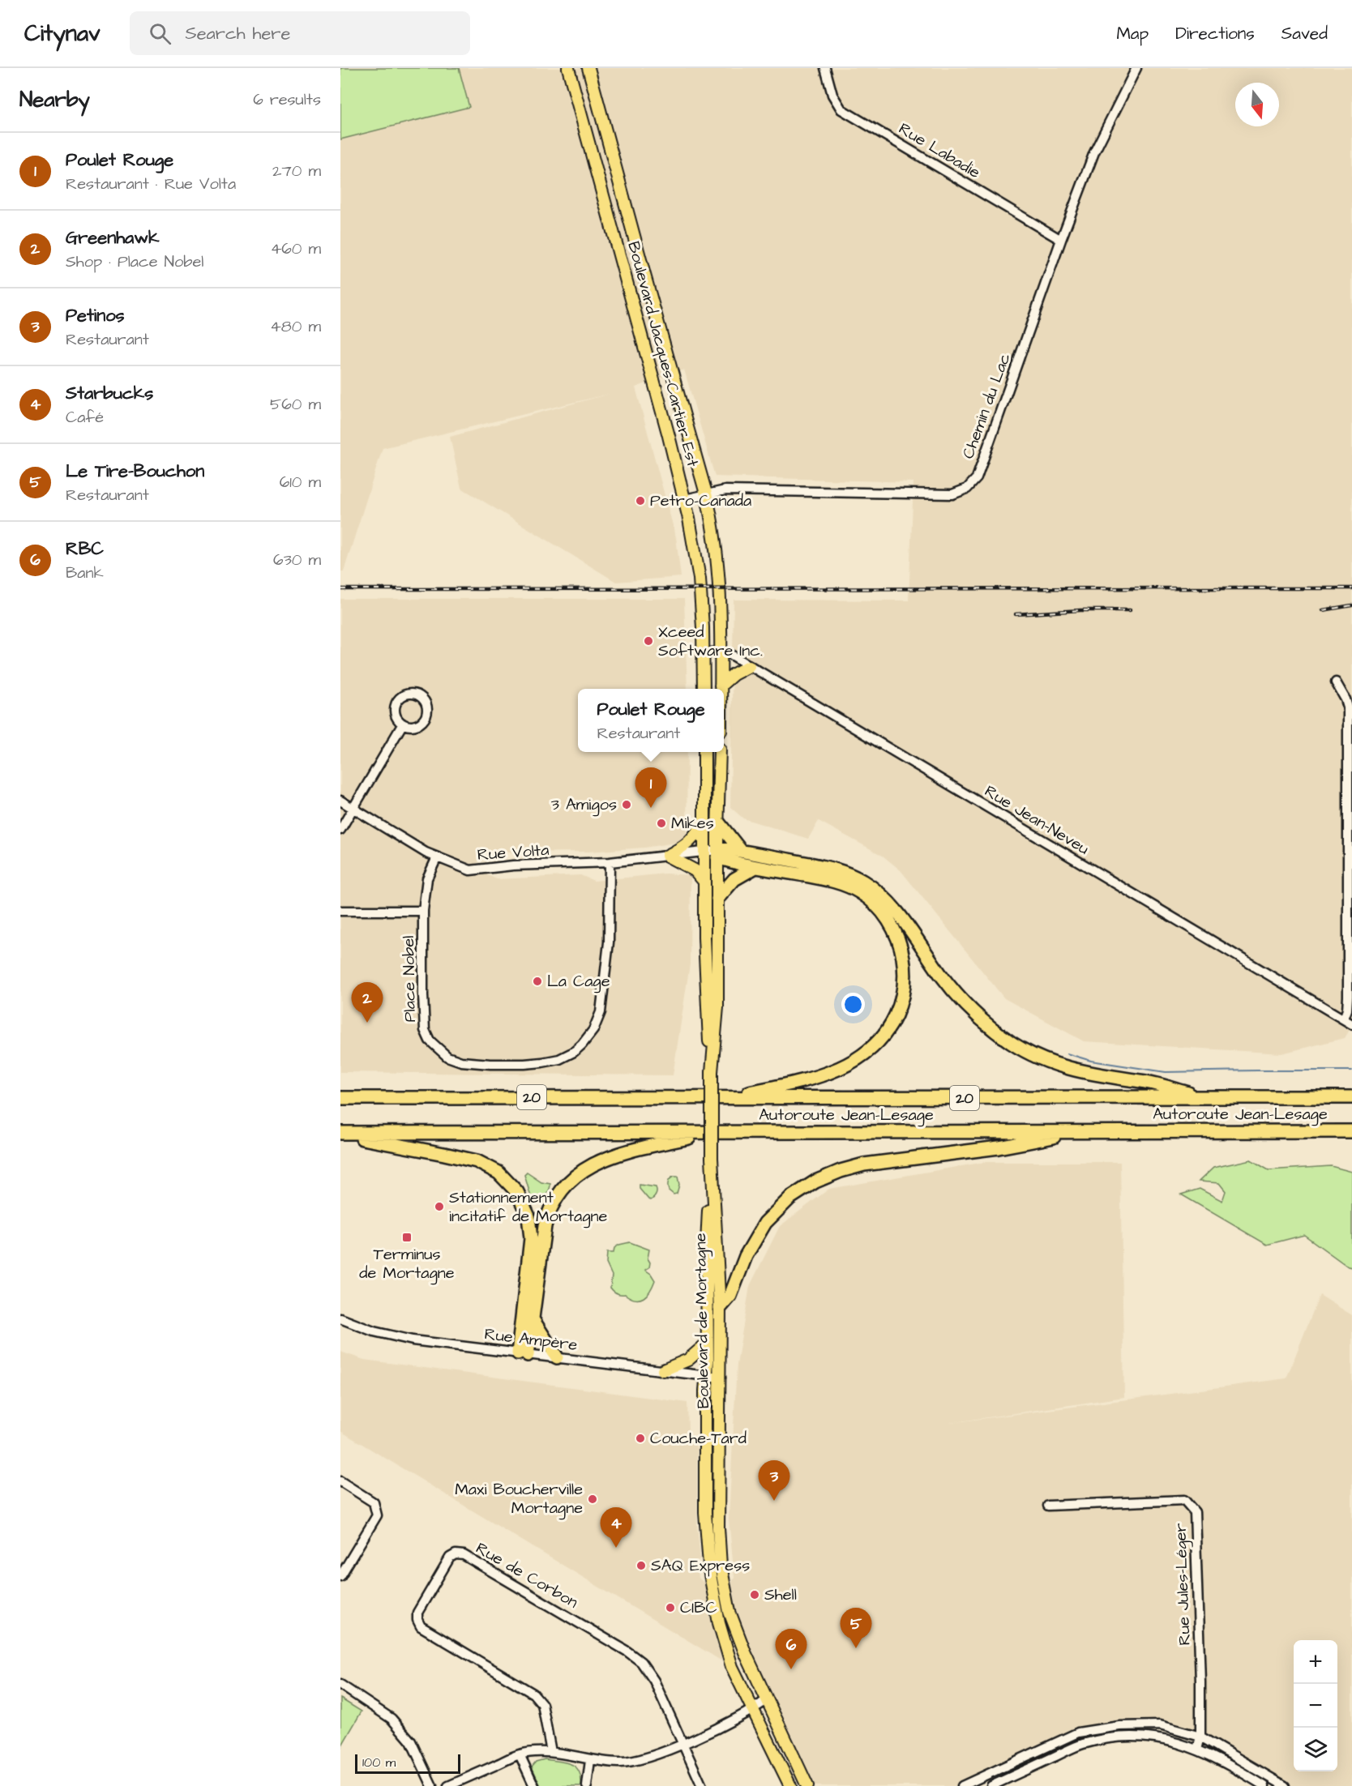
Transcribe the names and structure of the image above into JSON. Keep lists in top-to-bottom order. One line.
{"streets":{"highway":["20","Autoroute Jean-Lesage"],"main road":["Boulevard Jacques-Cartier Est","Boulevard de Mortagne"],"street":["Rue Labadie","Chemin du Lac","Rue Jean-Neveu","Rue Volta","Place Nobel","Rue Ampère","Rue de Corbon","Rue Jules-Léger"]},"crossings":[["Rue Labadie","Chemin du Lac"],["Boulevard Jacques-Cartier Est","Chemin du Lac"],["Boulevard Jacques-Cartier Est","Rue Jean-Neveu"],["Rue Volta","Place Nobel"],["Rue Volta","Boulevard de Mortagne"],["Boulevard de Mortagne","Rue Ampère"]],"places":{"other":["Petro-Canada","Xceed Software Inc.","3 Amigos","Mikes","La Cage","Stationnement incitatif de Mortagne","Couche-Tard","Maxi Boucherville Mortagne","SAQ Express","Shell","CIBC"],"transit":["Terminus de Mortagne"]},"scale_bar":"100 m","north":"bottom","page":{"header":"Citynav","search":"Search here","nav":["Map","Directions","Saved"],"heading":["Nearby","6 results"],"list":[{"mark":"1","name":"Poulet Rouge","note":"Restaurant · Rue Volta","value":"270 m"},{"mark":"2","name":"Greenhawk","note":"Shop · Place Nobel","value":"460 m"},{"mark":"3","name":"Petinos","note":"Restaurant","value":"480 m"},{"mark":"4","name":"Starbucks","note":"Café","value":"560 m"},{"mark":"5","name":"Le Tire-Bouchon","note":"Restaurant","value":"610 m"},{"mark":"6","name":"RBC","note":"Bank","value":"630 m"}],"popup":["Poulet Rouge","Restaurant"],"pins":["1","2","3","4","5","6"],"map_buttons":["+","−"],"scale":"100 m"}}
